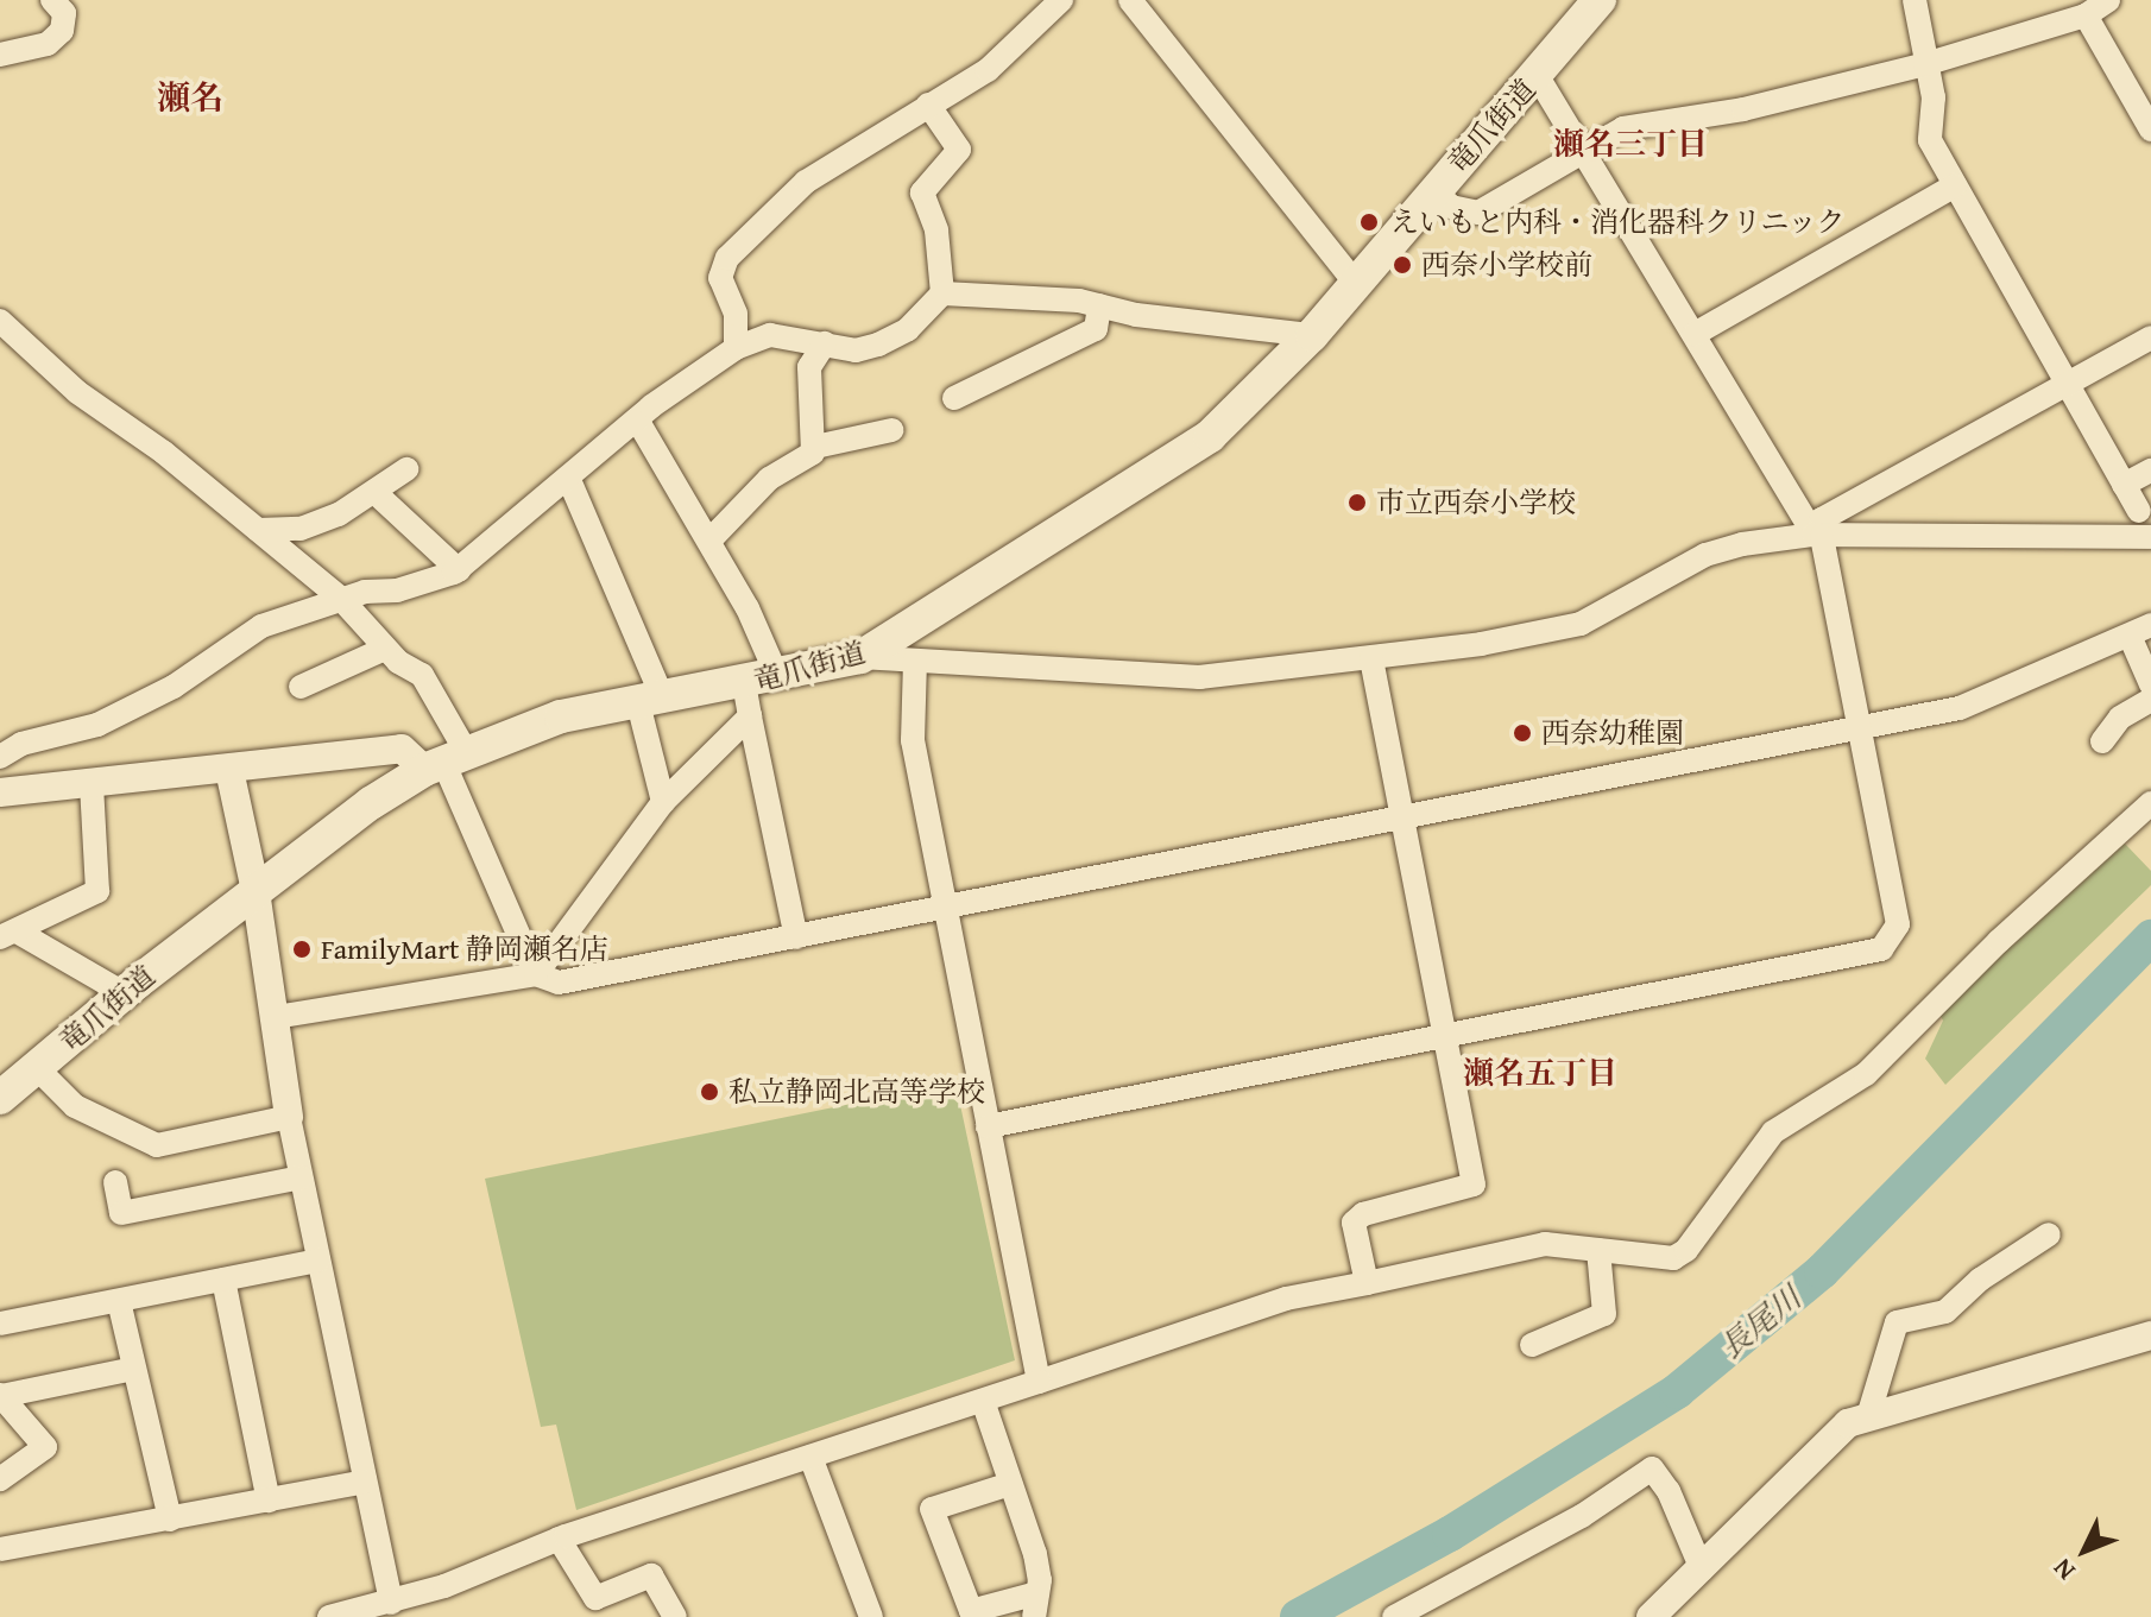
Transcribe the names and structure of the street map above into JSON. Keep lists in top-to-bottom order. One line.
{"streets":{"main road":["竜爪街道"]},"districts":["瀬名","瀬名三丁目","瀬名五丁目"],"water":["長尾川"],"places":["えいもと内科・消化器科クリニック","西奈小学校前","市立西奈小学校","西奈幼稚園","FamilyMart 静岡瀬名店","私立静岡北高等学校"],"north":"bottom left"}
